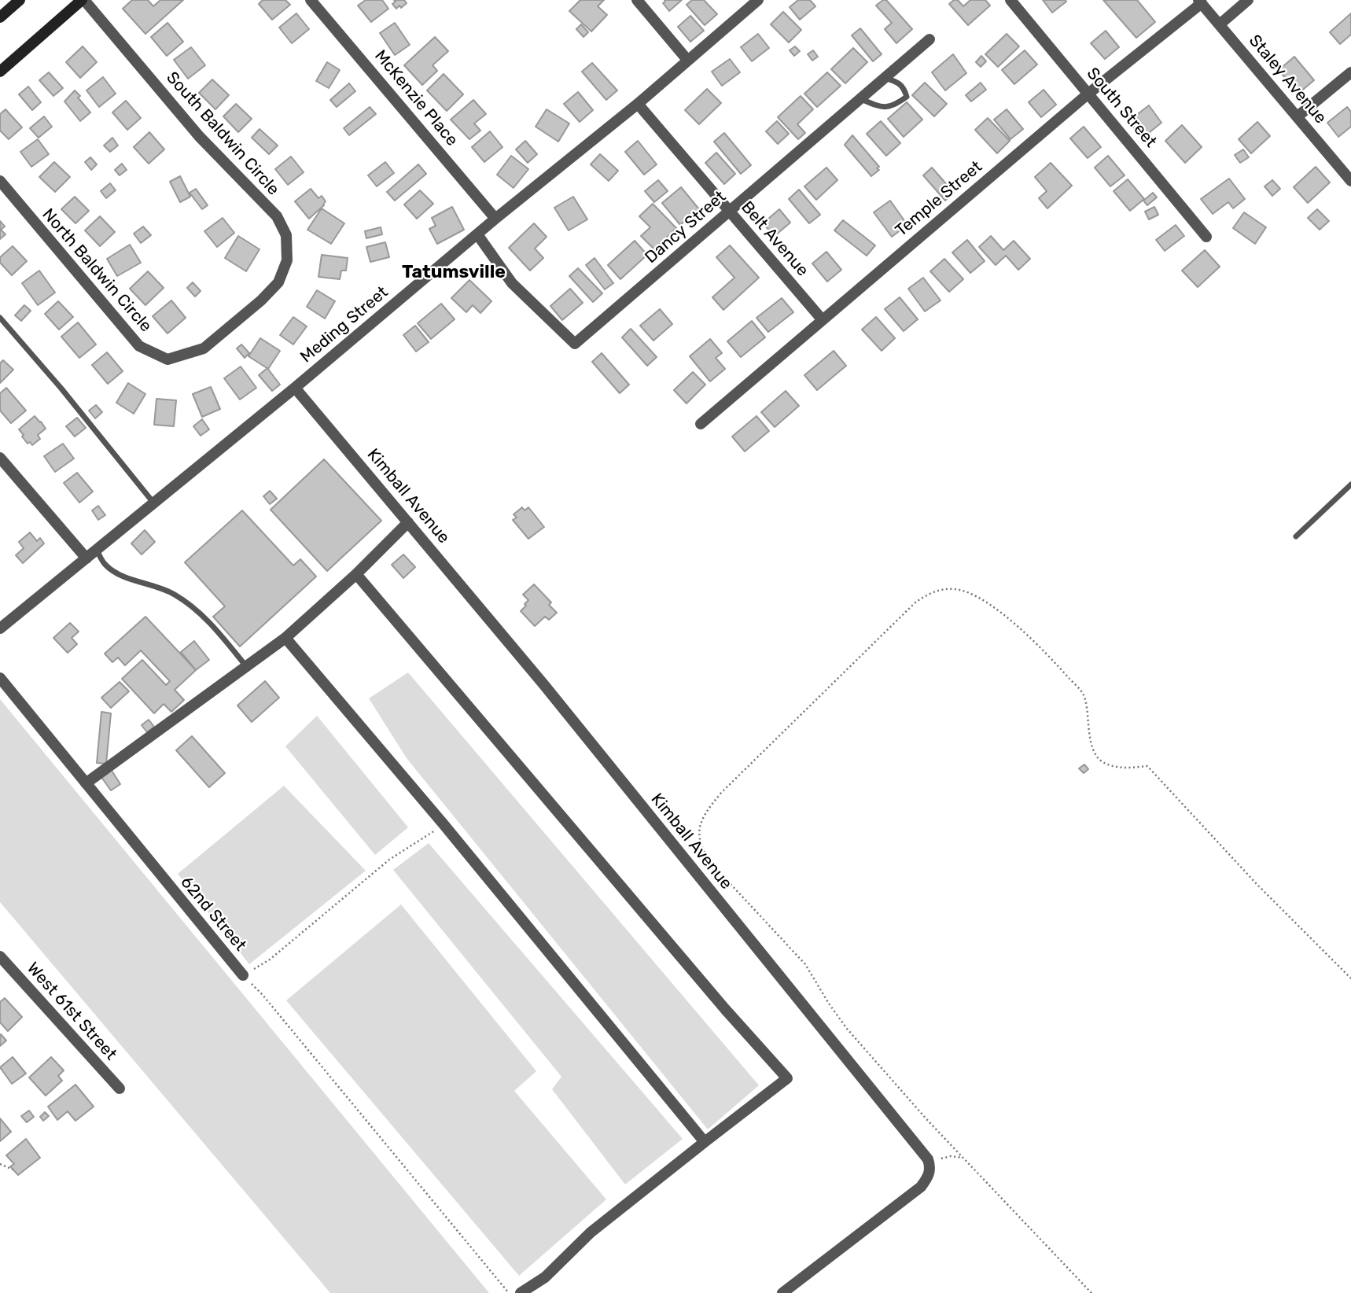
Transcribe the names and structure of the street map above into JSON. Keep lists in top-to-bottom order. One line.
{"streets":{"street":["Staley Avenue","McKenzie Place","South Street","South Baldwin Circle","Temple Street","Dancy Street","Belt Avenue","North Baldwin Circle","Meding Street","Kimball Avenue","62nd Street","West 61st Street"]},"crossings":[["Staley Avenue","Temple Street"],["McKenzie Place","Meding Street"],["South Street","Temple Street"],["South Baldwin Circle","North Baldwin Circle"],["Temple Street","Belt Avenue"],["Dancy Street","Belt Avenue"],["Dancy Street","Meding Street"],["Belt Avenue","Meding Street"],["Meding Street","Kimball Avenue"]],"districts":["Tatumsville"]}
